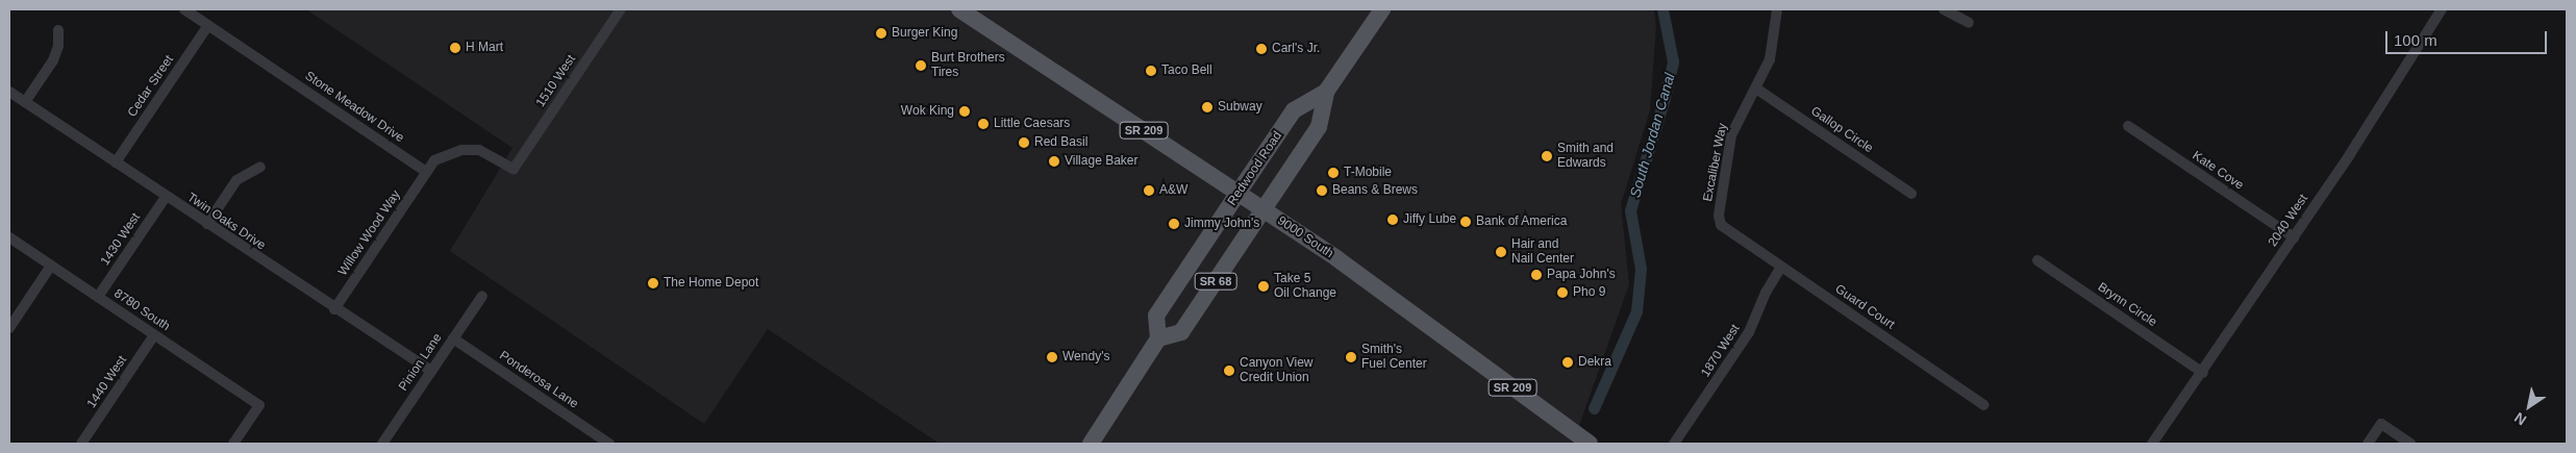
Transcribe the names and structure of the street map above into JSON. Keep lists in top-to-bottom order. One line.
{"streets":{"main road":["SR 209","Redwood Road","9000 South","SR 68"],"street":["1510 West","Cedar Street","Stone Meadow Drive","Gallop Circle","Excaliber Way","Kate Cove","2040 West","Twin Oaks Drive","Willow Wood Way","1430 West","Brynn Circle","Guard Court","8780 South","1870 West","Pinion Lane","Ponderosa Lane","1440 West"]},"crossings":[["1510 West","Stone Meadow Drive"],["1510 West","Willow Wood Way"],["Cedar Street","Stone Meadow Drive"],["Cedar Street","Twin Oaks Drive"],["Stone Meadow Drive","Willow Wood Way"],["Gallop Circle","Excaliber Way"],["Excaliber Way","Guard Court"],["Redwood Road","9000 South"],["Kate Cove","2040 West"],["2040 West","Brynn Circle"],["Twin Oaks Drive","Willow Wood Way"],["Twin Oaks Drive","1430 West"],["Twin Oaks Drive","Pinion Lane"],["1430 West","8780 South"],["Guard Court","1870 West"],["8780 South","1440 West"],["Pinion Lane","Ponderosa Lane"]],"water":["South Jordan Canal"],"places":["Burger King","H Mart","Carl's Jr.","Burt Brothers Tires","Taco Bell","Subway","Wok King","Little Caesars","Red Basil","Smith and Edwards","Village Baker","T-Mobile","A&W","Beans & Brews","Jiffy Lube","Bank of America","Jimmy John's","Hair and Nail Center","Papa John's","The Home Depot","Take 5 Oil Change","Pho 9","Wendy's","Smith's Fuel Center","Dekra","Canyon View Credit Union"],"scale_bar":"100 m","north":"bottom left"}
